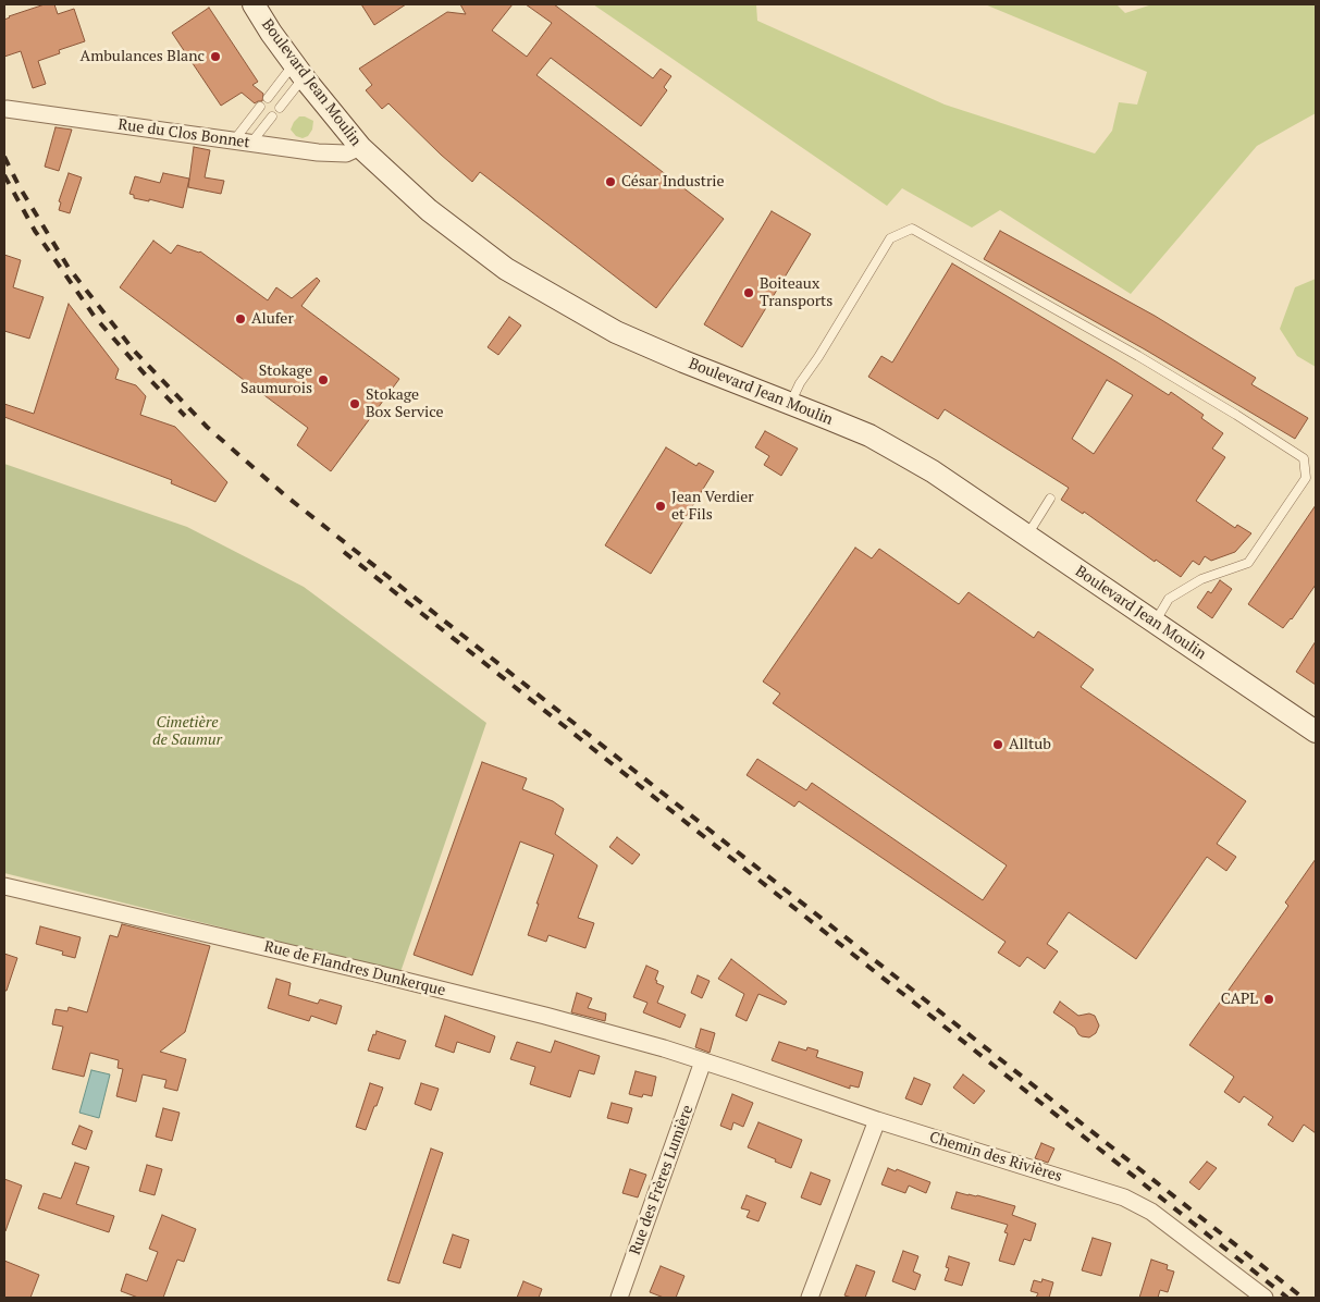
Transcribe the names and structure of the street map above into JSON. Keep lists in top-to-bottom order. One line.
{"streets":{"street":["Boulevard Jean Moulin","Rue du Clos Bonnet","Rue de Flandres Dunkerque","Chemin des Rivières","Rue des Frères Lumière"]},"crossings":[["Boulevard Jean Moulin","Rue du Clos Bonnet"],["Rue de Flandres Dunkerque","Chemin des Rivières"],["Rue de Flandres Dunkerque","Rue des Frères Lumière"],["Chemin des Rivières","Rue des Frères Lumière"]],"parks":["Cimetière de Saumur"],"places":["Ambulances Blanc","César Industrie","Boiteaux Transports","Alufer","Stokage Saumurois","Stokage Box Service","Jean Verdier et Fils","Alltub","CAPL"]}
